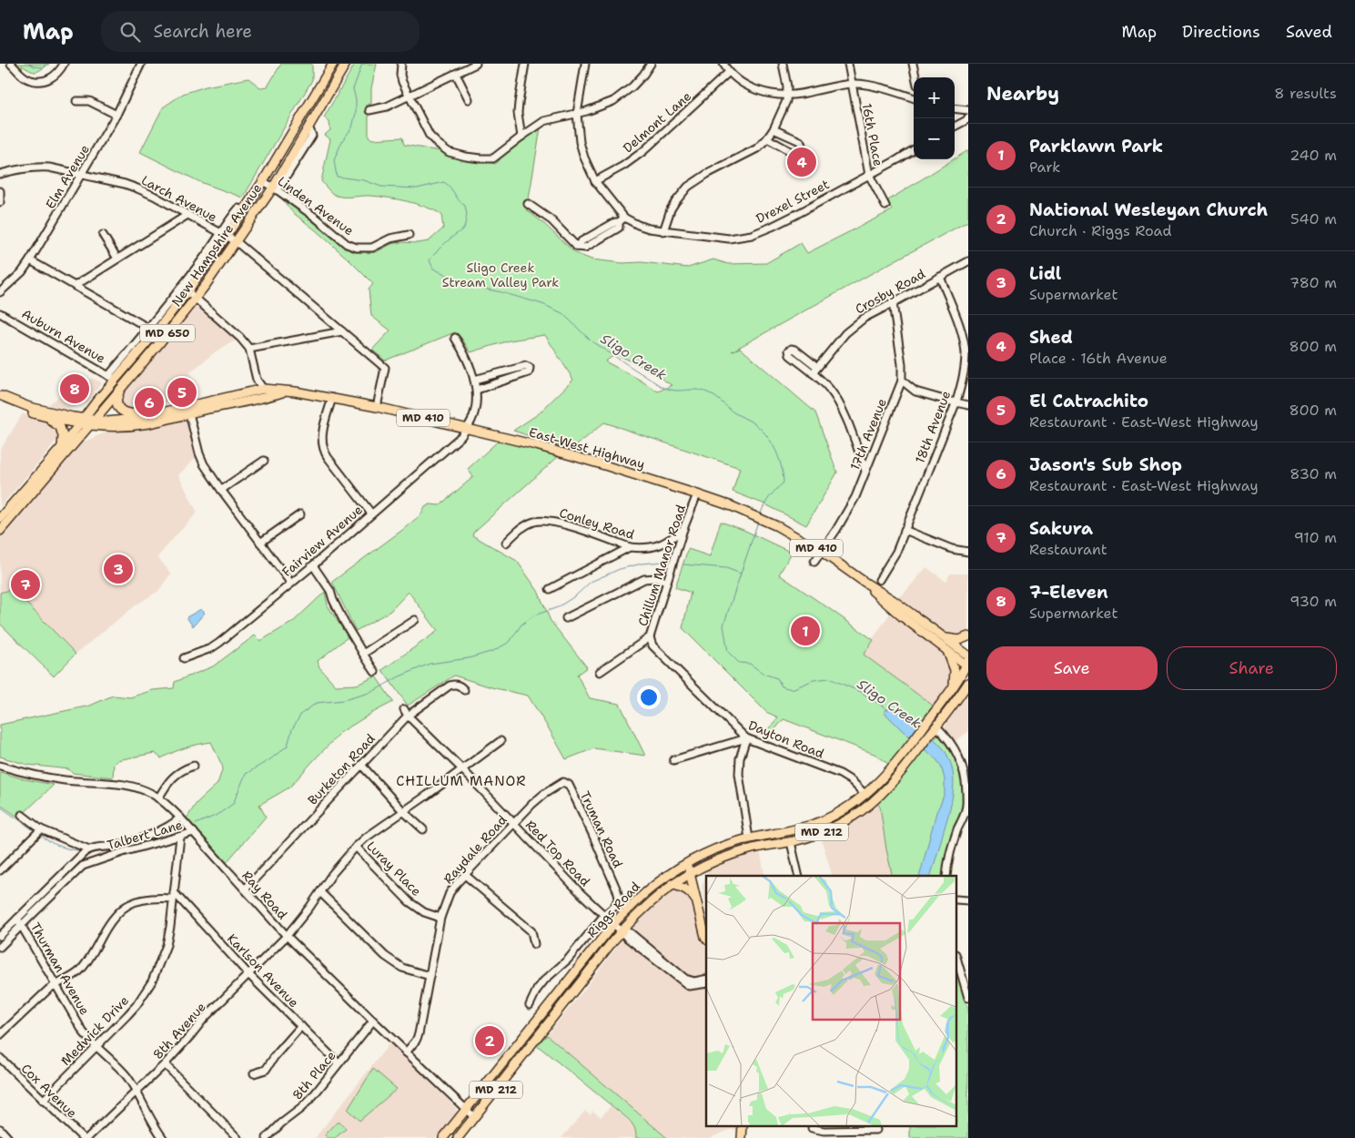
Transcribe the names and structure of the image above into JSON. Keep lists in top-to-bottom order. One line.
{"streets":{"main road":["New Hampshire Avenue","MD 650","MD 410","East-West Highway","MD 212","Riggs Road"],"street":["Delmont Lane","16th Place","Elm Avenue","Larch Avenue","Drexel Street","Linden Avenue","Crosby Road","Auburn Avenue","18th Avenue","17th Avenue","Conley Road","Fairview Avenue","Chillum Manor Road","Dayton Road","Burketon Road","Truman Road","Talbert Lane","Raydale Road","Red Top Road","Luray Place","Ray Road","Thurman Avenue","Karlson Avenue","Medwick Drive","8th Avenue","8th Place","Cox Avenue"]},"crossings":[["16th Place","Drexel Street"],["Elm Avenue","Larch Avenue"],["Larch Avenue","New Hampshire Avenue"],["Larch Avenue","East-West Highway"],["Linden Avenue","New Hampshire Avenue"],["New Hampshire Avenue","Auburn Avenue"],["New Hampshire Avenue","MD 410"],["New Hampshire Avenue","East-West Highway"],["Crosby Road","18th Avenue"],["Crosby Road","17th Avenue"],["MD 410","East-West Highway"],["17th Avenue","East-West Highway"],["East-West Highway","Fairview Avenue"],["East-West Highway","Chillum Manor Road"],["East-West Highway","Riggs Road"],["Conley Road","Chillum Manor Road"],["Chillum Manor Road","Dayton Road"],["Dayton Road","Riggs Road"],["Burketon Road","Red Top Road"],["Burketon Road","Ray Road"],["Truman Road","Raydale Road"],["Truman Road","Red Top Road"],["Talbert Lane","Ray Road"],["Talbert Lane","Medwick Drive"],["Raydale Road","Red Top Road"],["Raydale Road","Luray Place"],["Raydale Road","Ray Road"],["Red Top Road","Riggs Road"],["Ray Road","Riggs Road"],["Ray Road","8th Avenue"],["Ray Road","8th Place"],["Thurman Avenue","Medwick Drive"],["Thurman Avenue","8th Avenue"],["Karlson Avenue","Medwick Drive"],["Karlson Avenue","8th Avenue"],["Karlson Avenue","8th Place"],["Medwick Drive","Cox Avenue"]],"districts":["CHILLUM MANOR"],"water":["Sligo Creek"],"parks":["Sligo Creek Stream Valley Park"],"page":{"header":"Map","search":"Search here","nav":["Map","Directions","Saved"],"heading":["Nearby","8 results"],"map_buttons":["+","−"],"list":[{"mark":"1","name":"Parklawn Park","note":"Park","value":"240 m"},{"mark":"2","name":"National Wesleyan Church","note":"Church · Riggs Road","value":"540 m"},{"mark":"3","name":"Lidl","note":"Supermarket","value":"780 m"},{"mark":"4","name":"Shed","note":"Place · 16th Avenue","value":"800 m"},{"mark":"5","name":"El Catrachito","note":"Restaurant · East-West Highway","value":"800 m"},{"mark":"6","name":"Jason's Sub Shop","note":"Restaurant · East-West Highway","value":"830 m"},{"mark":"7","name":"Sakura","note":"Restaurant","value":"910 m"},{"mark":"8","name":"7-Eleven","note":"Supermarket","value":"930 m"}],"pins":["4","8","5","6","3","7","1","2"],"buttons":["Save","Share"]}}
